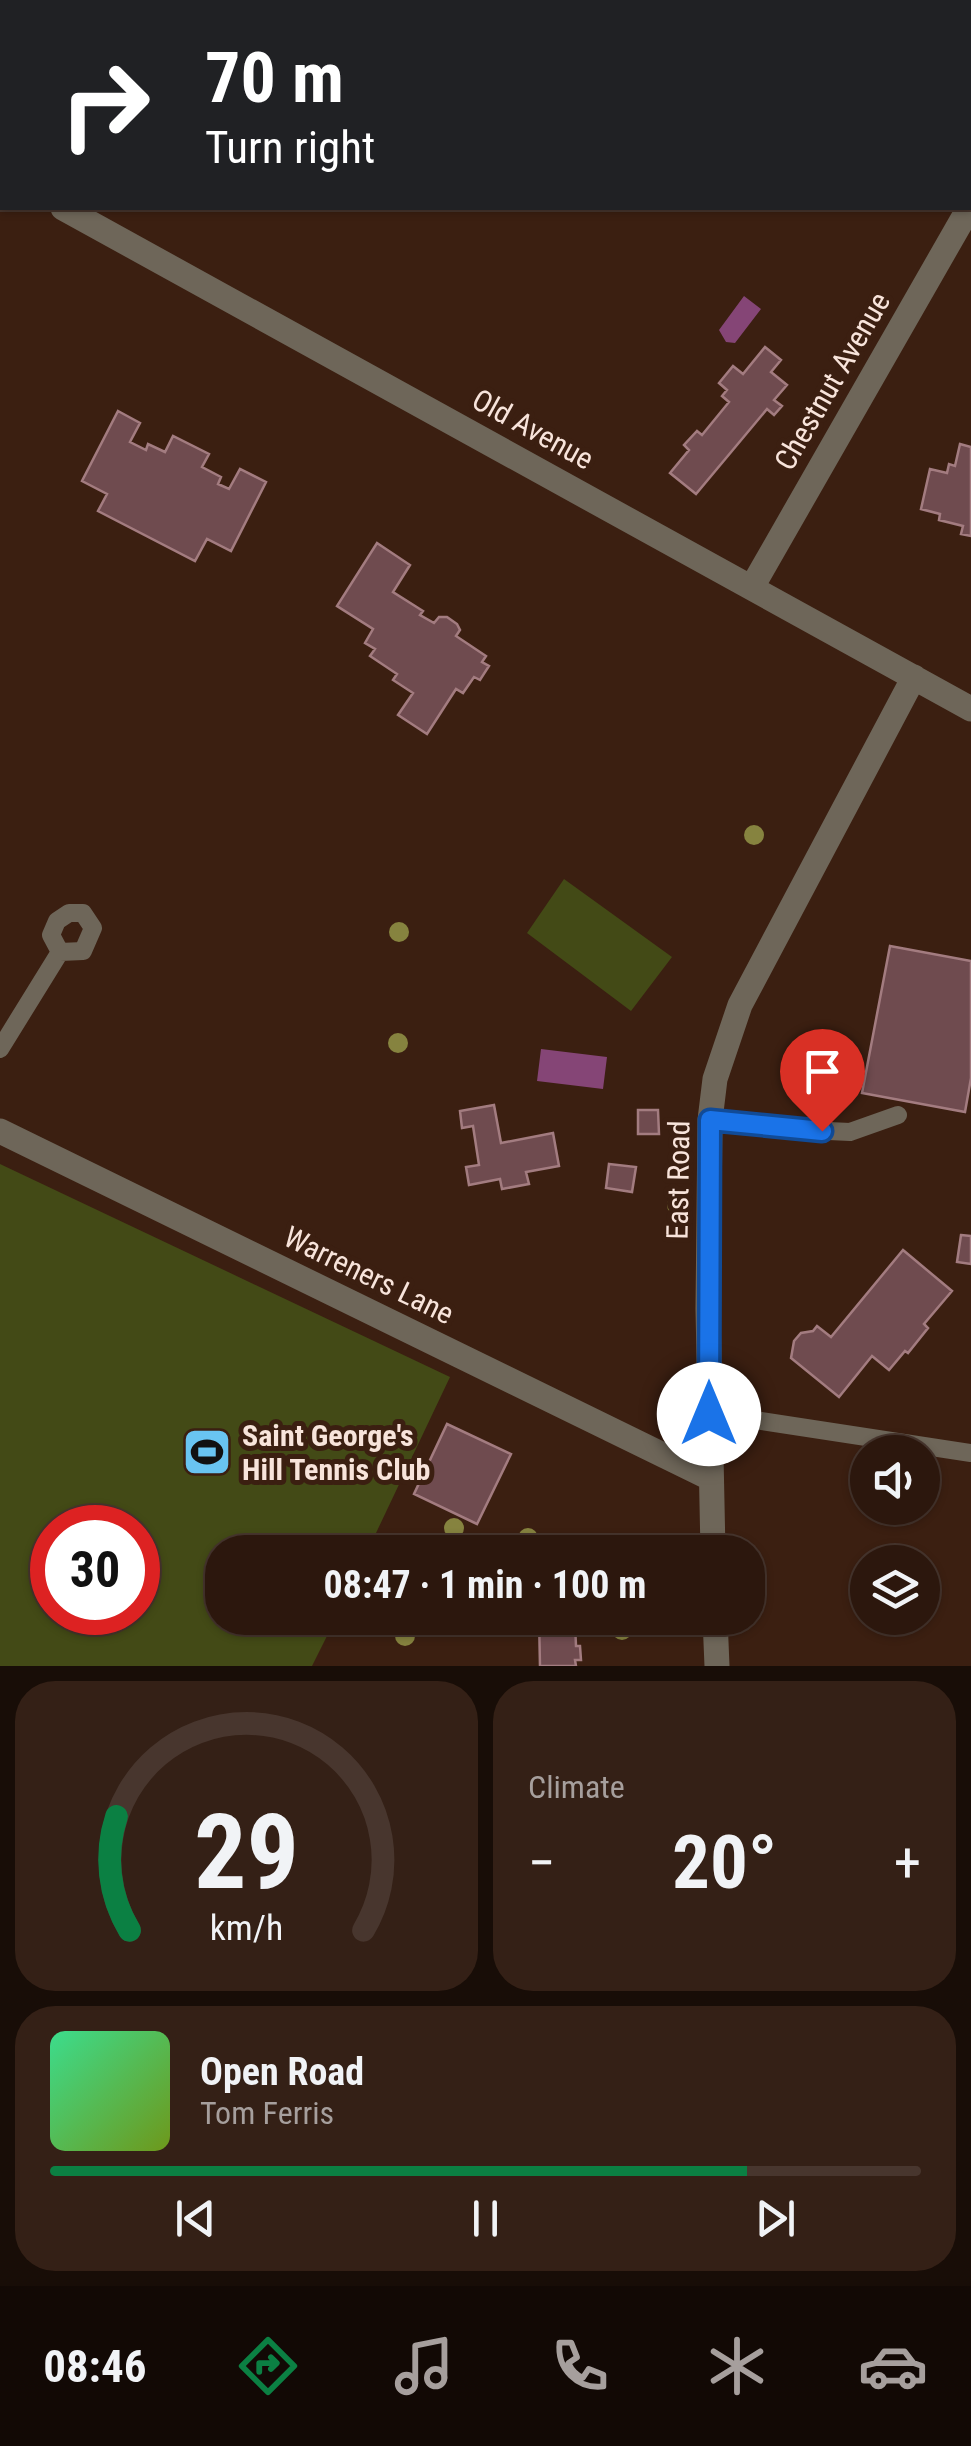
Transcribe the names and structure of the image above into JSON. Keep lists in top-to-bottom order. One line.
{"streets":{"street":["Chestnut Avenue","Old Avenue","East Road","Warreners Lane"]},"crossings":[["Chestnut Avenue","Old Avenue"],["Old Avenue","East Road"],["East Road","Warreners Lane"]],"places":{"sports":["Saint George's Hill Tennis Club"]},"page":{"turn":["70 m","Turn right"],"limit":"30","trip":"08:47 · 1 min · 100 m","tile":"Climate","heat":["−","20°","+"],"song":["Open Road","Tom Ferris"],"tabs":"08:46","gauge":["29","km/h"]}}
